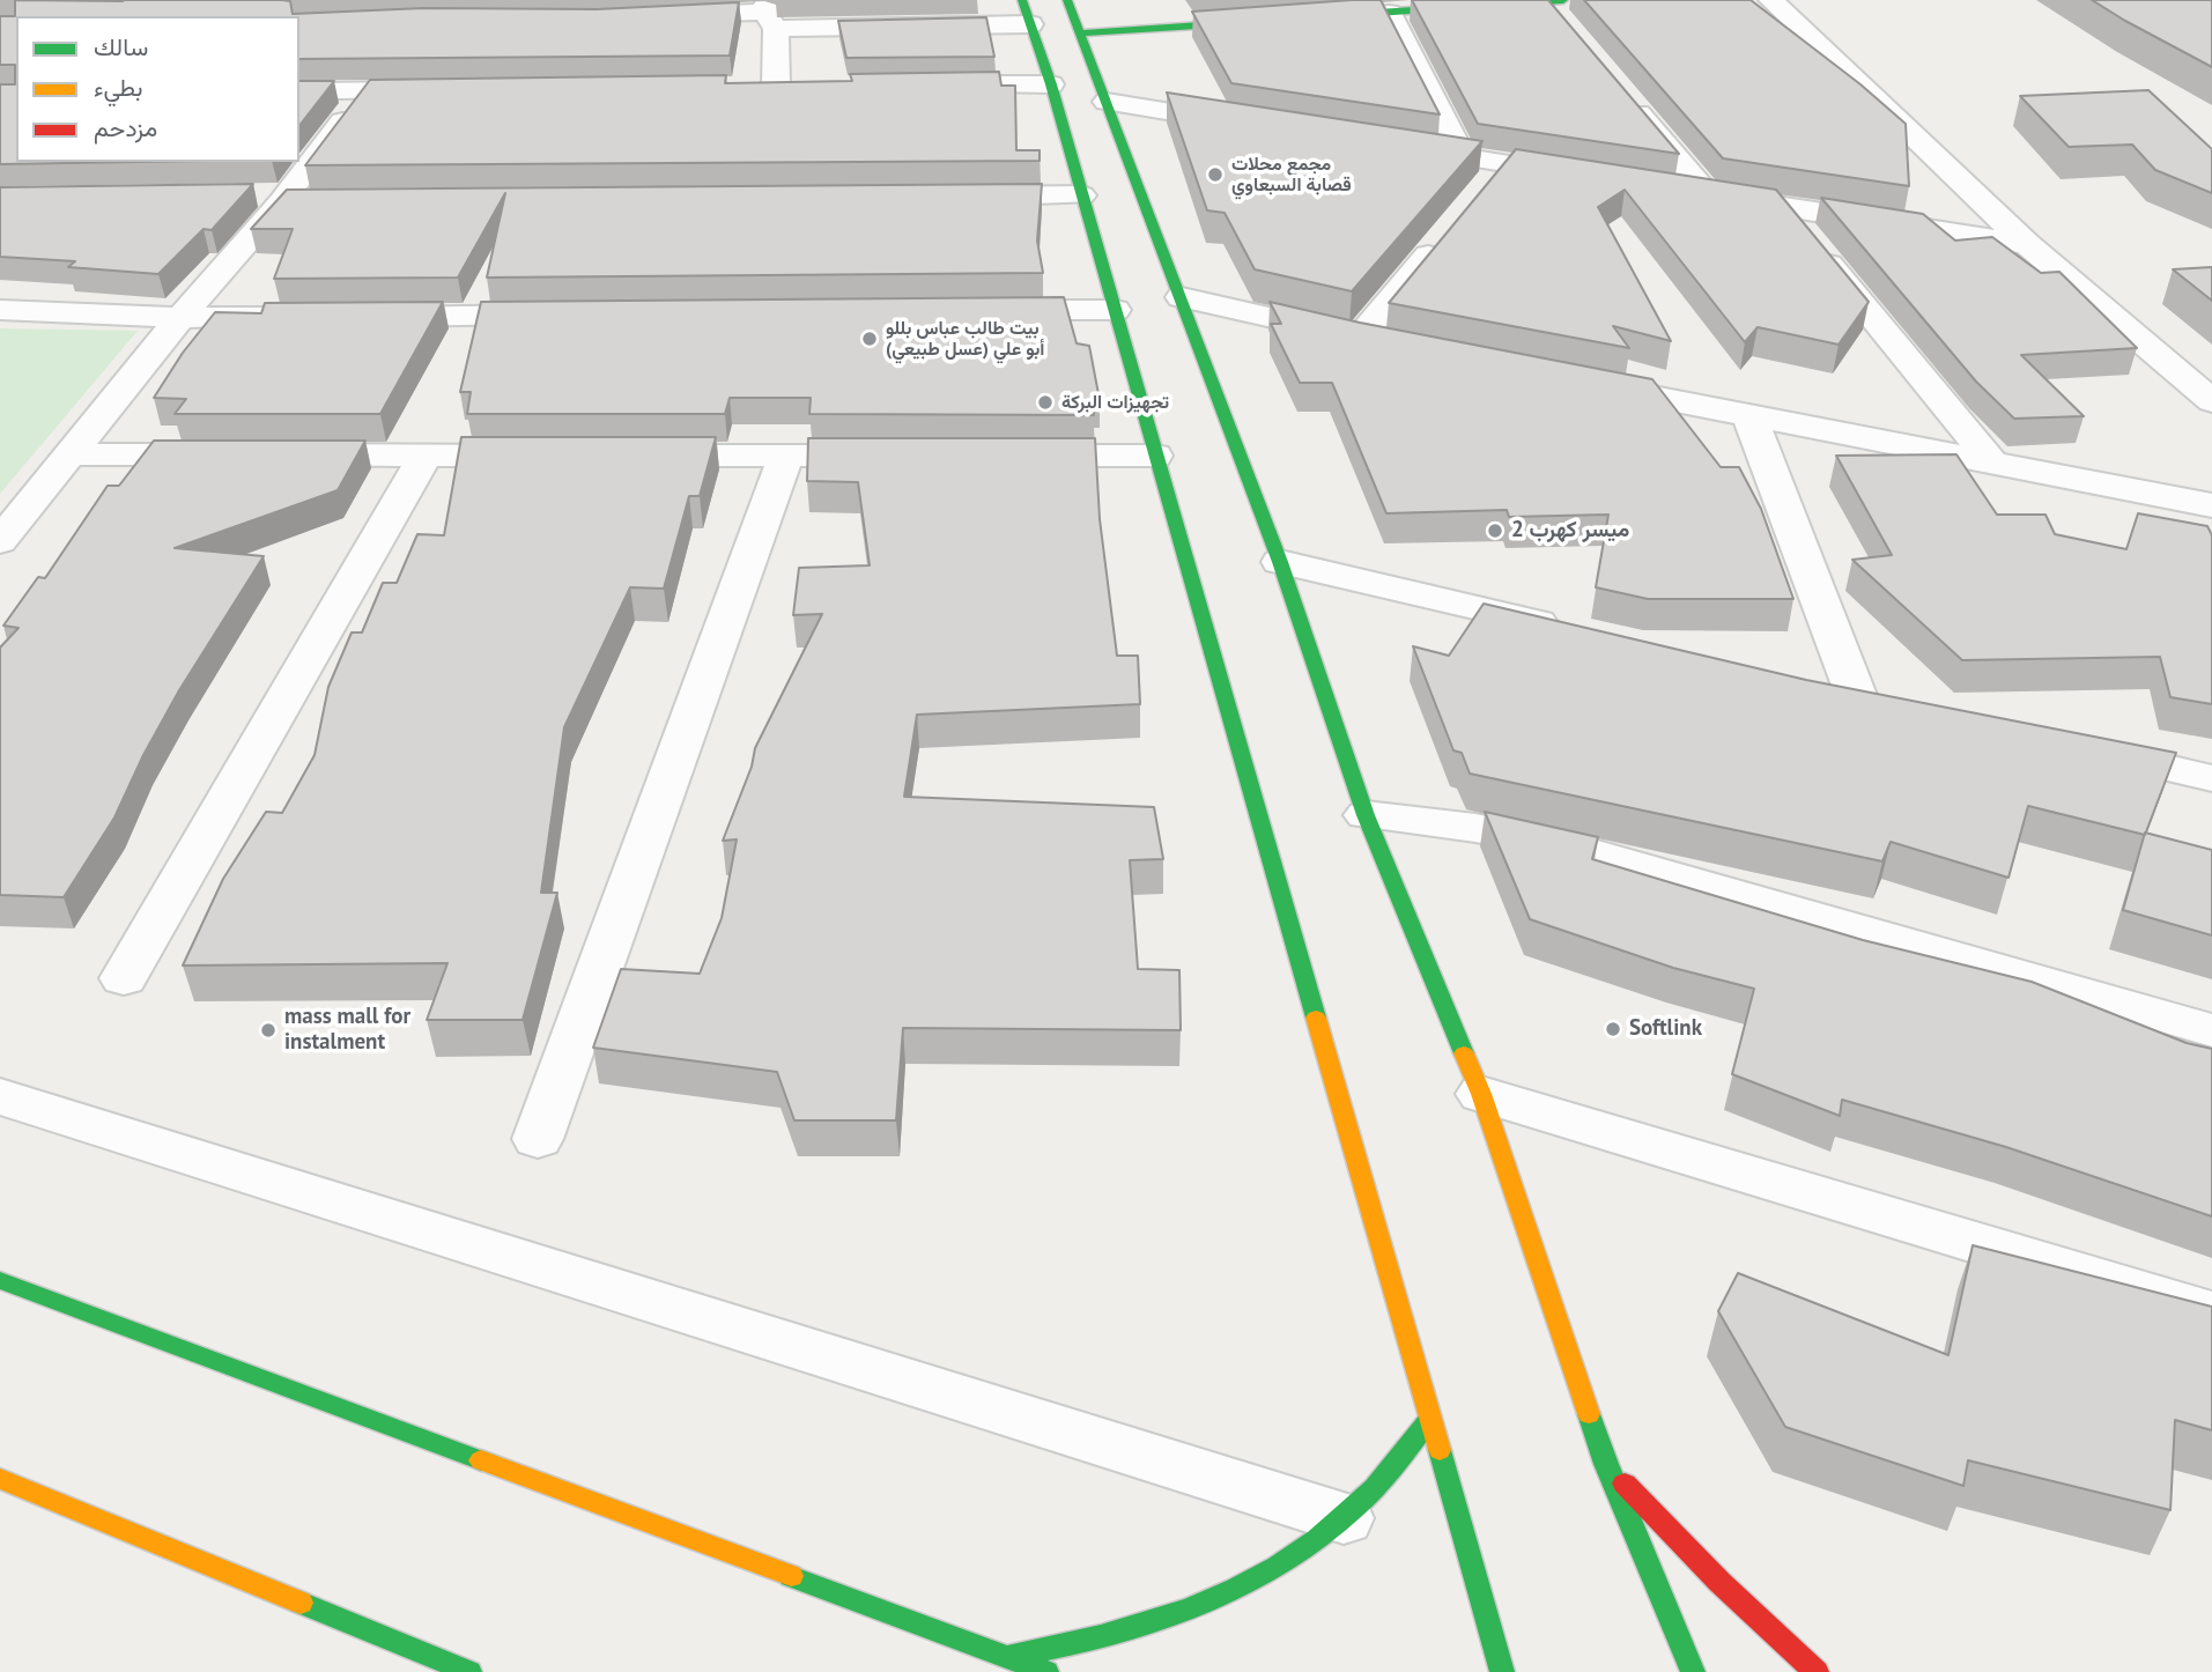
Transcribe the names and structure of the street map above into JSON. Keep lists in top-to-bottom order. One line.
{"places":["مجمع محلات قصابة السبعاوي","بيت طالب عباس بللو أبو علي (عسل طبيعي)","تجهيزات البركة","ميسر كهرب 2","Softlink","mass mall for instalment"],"legend":["سالك","بطيء","مزدحم"]}
